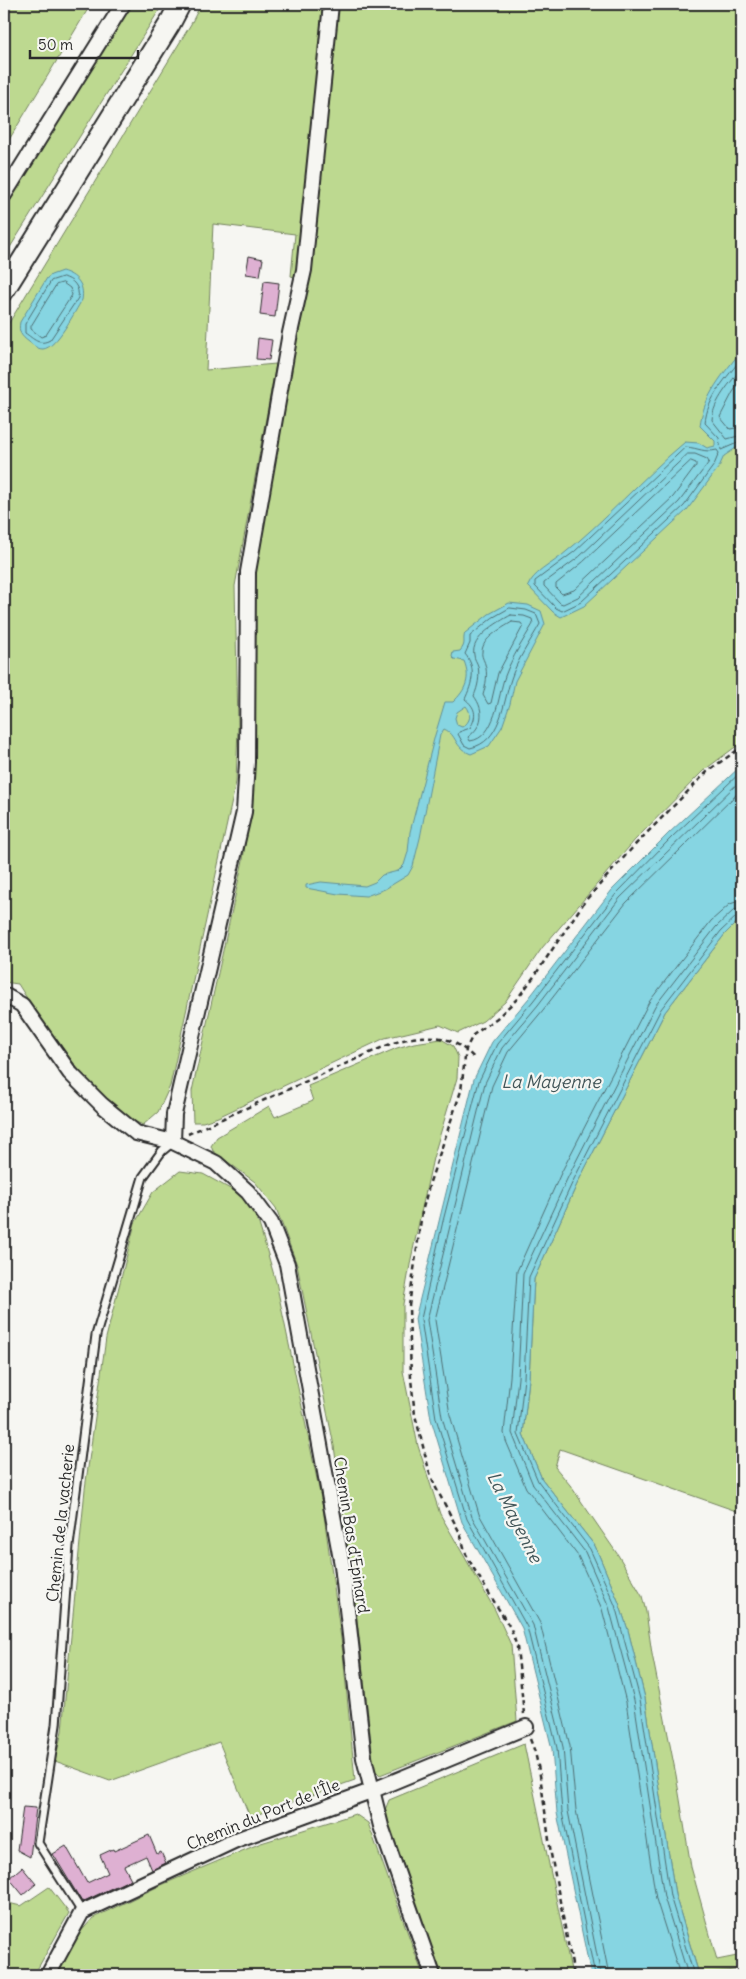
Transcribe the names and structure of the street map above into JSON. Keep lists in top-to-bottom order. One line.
{"streets":{"street":["Chemin Bas d'Epinard","Chemin du Port de l'Île"],"lane":["Chemin de la vacherie"]},"crossings":[["Chemin de la vacherie","Chemin Bas d'Epinard"],["Chemin de la vacherie","Chemin du Port de l'Île"],["Chemin Bas d'Epinard","Chemin du Port de l'Île"]],"water":["La Mayenne"],"scale_bar":"50 m"}
